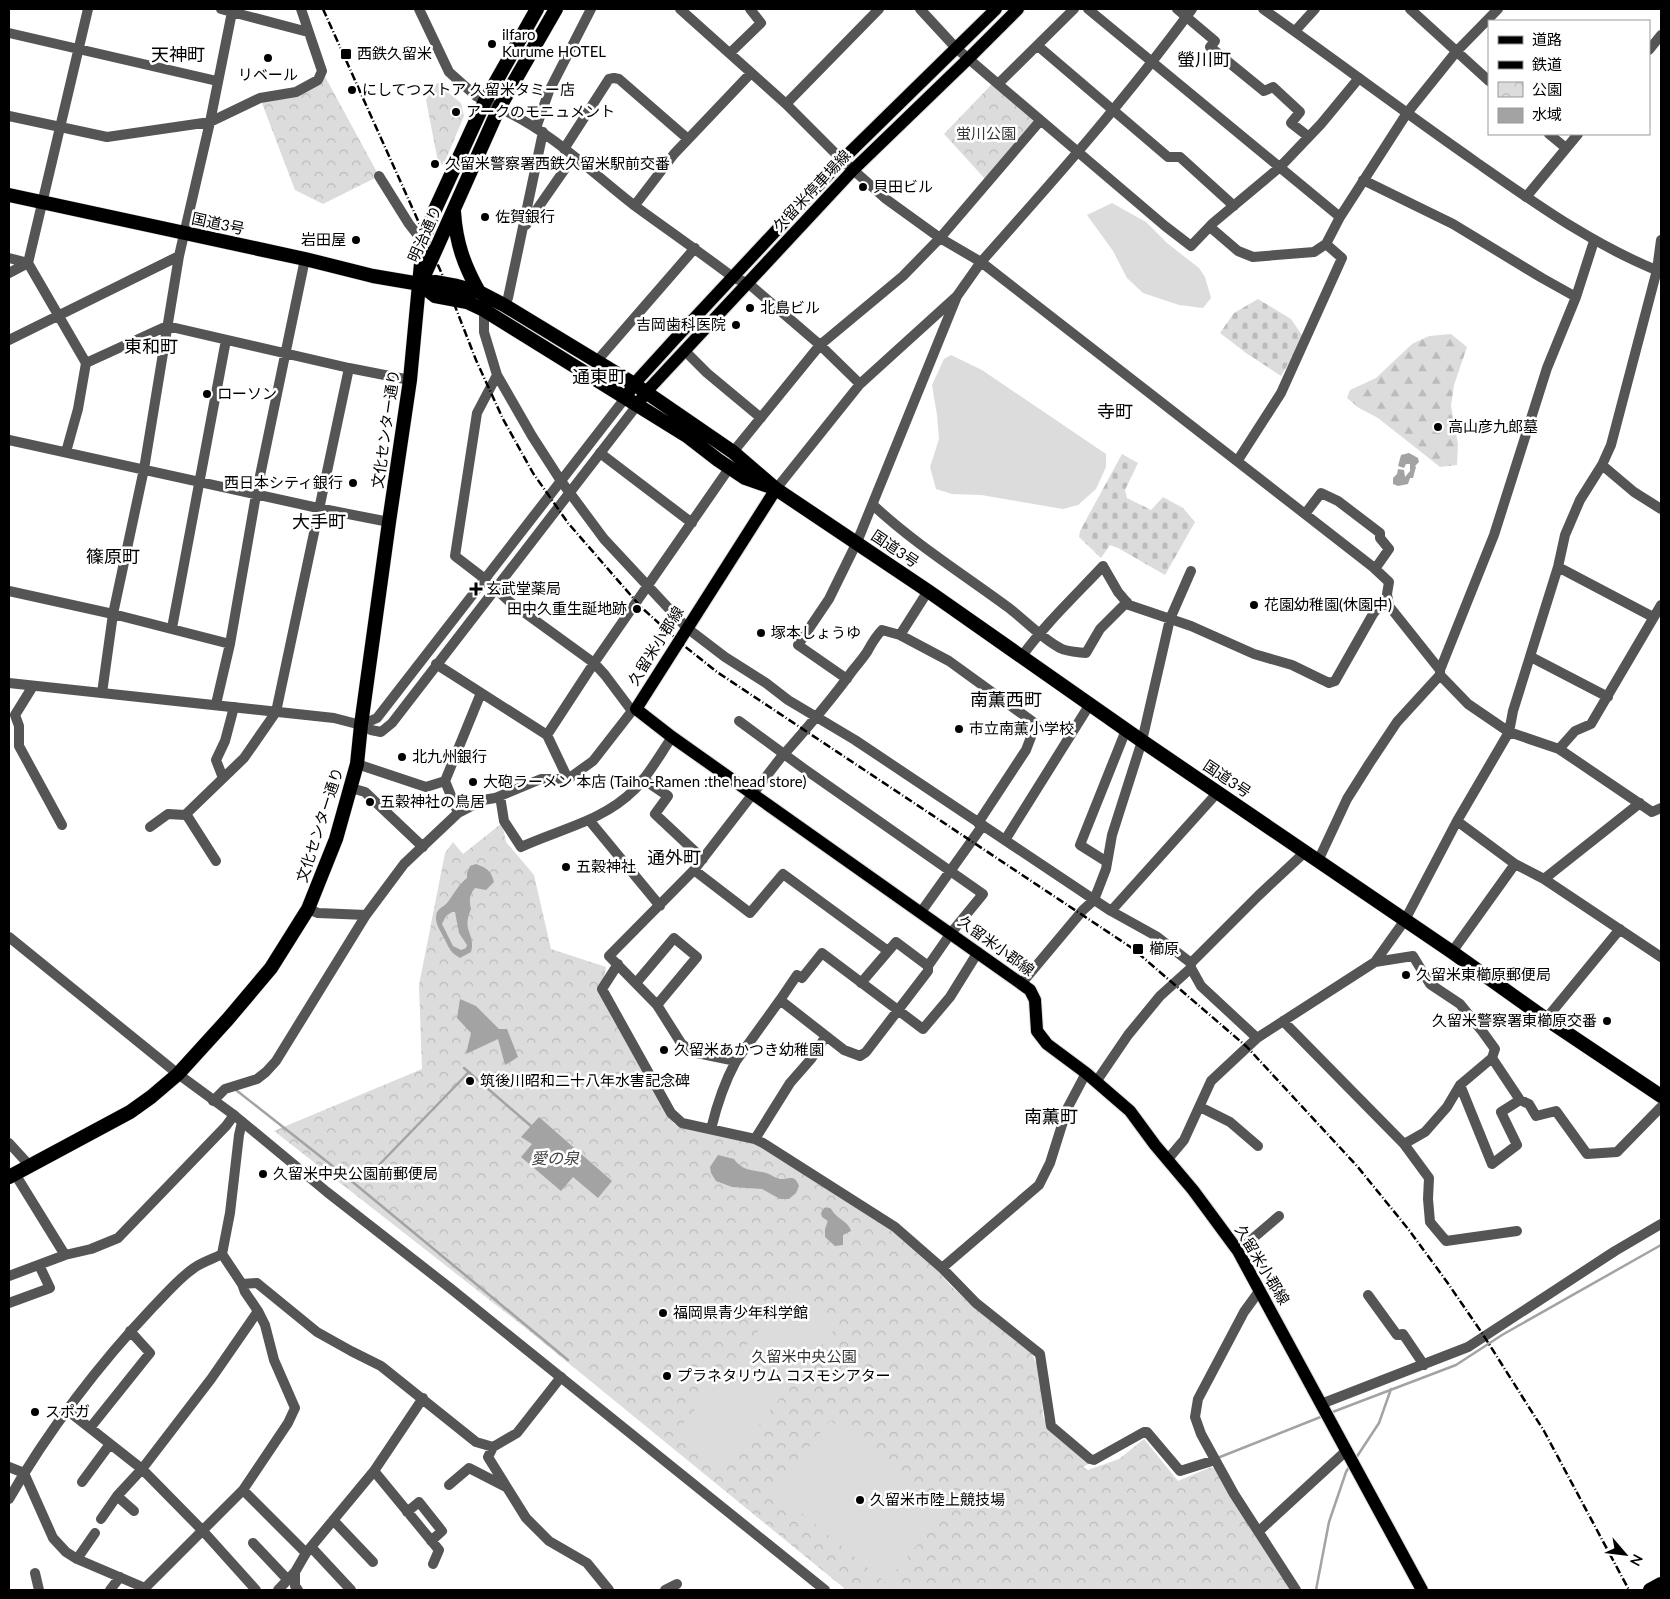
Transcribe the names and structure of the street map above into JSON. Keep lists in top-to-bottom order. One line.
{"streets":{"highway":["国道3号","明治通り","文化センター通り"],"main road":["久留米停車場線","久留米小郡線"]},"crossings":[["久留米停車場線","国道3号"],["国道3号","明治通り"],["国道3号","文化センター通り"],["国道3号","久留米小郡線"],["明治通り","文化センター通り"]],"districts":["天神町","螢川町","東和町","通東町","寺町","大手町","篠原町","南薫西町","通外町","南薫町"],"water":["愛の泉"],"parks":["蛍川公園","久留米中央公園"],"places":{"other":["ilfaro Kurume HOTEL","リベール","にしてつストア 久留米タミー店","アークのモニュメント","久留米警察署西鉄久留米駅前交番","貝田ビル","佐賀銀行","岩田屋","北島ビル","吉岡歯科医院","ローソン","高山彦九郎墓","西日本シティ銀行","花園幼稚園(休園中)","田中久重生誕地跡","塚本しょうゆ","市立南薫小学校","北九州銀行","大砲ラーメン 本店 (Taiho-Ramen :the head store)","五穀神社の鳥居","五穀神社","久留米東櫛原郵便局","久留米警察署東櫛原交番","久留米あかつき幼稚園","筑後川昭和二十八年水害記念碑","久留米中央公園前郵便局","福岡県青少年科学館","プラネタリウム コスモシアター","スポガ","久留米市陸上競技場"],"transit":["西鉄久留米","櫛原"],"health":["玄武堂薬局"]},"legend":["道路","鉄道","公園","水域"],"north":"bottom right"}
